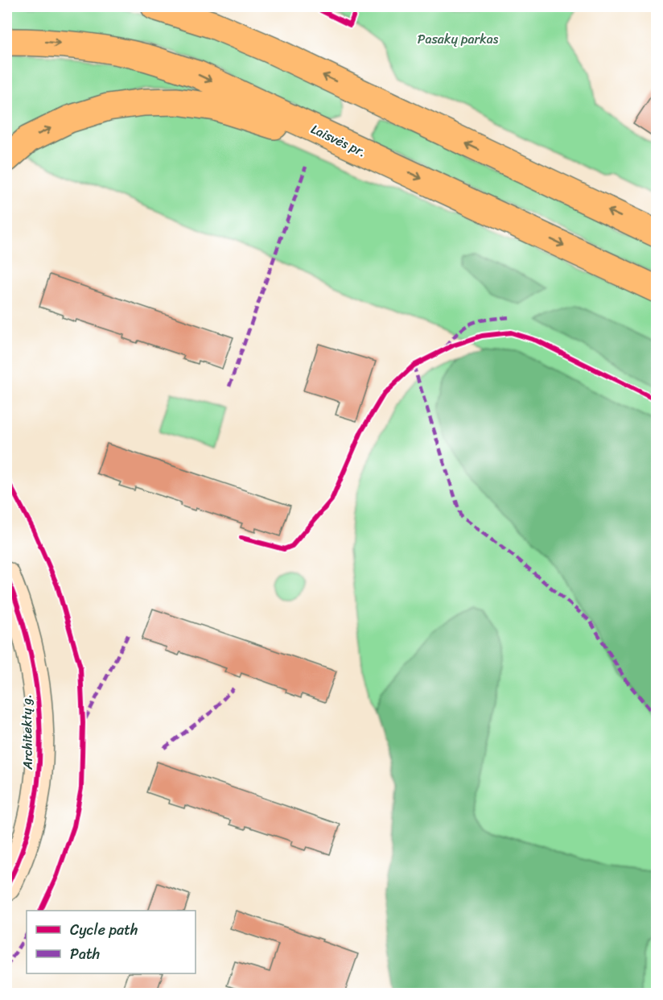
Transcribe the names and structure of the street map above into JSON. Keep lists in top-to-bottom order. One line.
{"streets":{"main road":["Laisvės pr."],"street":["Architektų g."]},"parks":["Pasakų parkas"],"legend":["Cycle path","Path"]}
